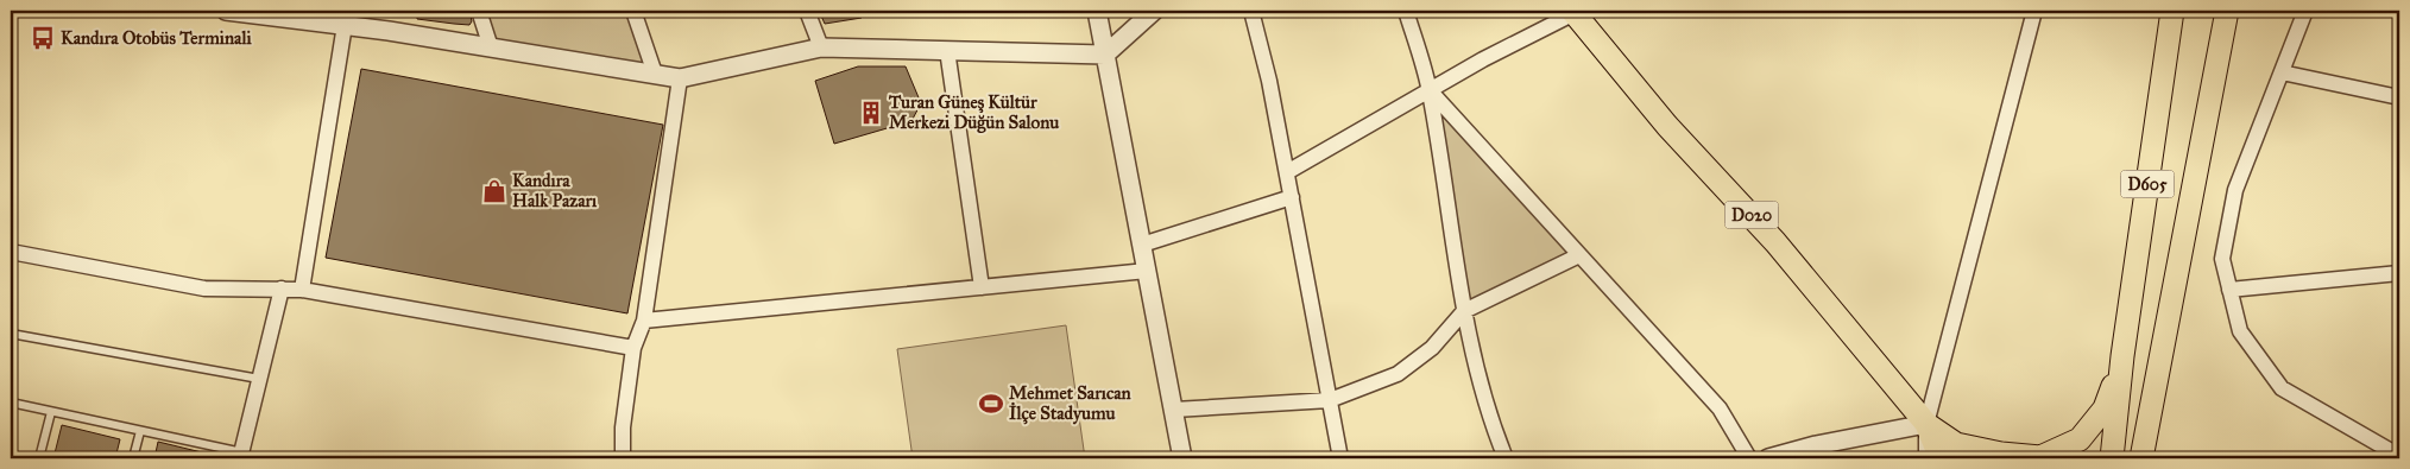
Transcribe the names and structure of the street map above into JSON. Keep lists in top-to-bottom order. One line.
{"streets":{"main road":["D605","D020"]},"places":{"bus stop":["Kandıra Otobüs Terminali"],"building":["Turan Güneş Kültür Merkezi Düğün Salonu"],"shop":["Kandıra Halk Pazarı"],"sports":["Mehmet Sarıcan İlçe Stadyumu"]}}
